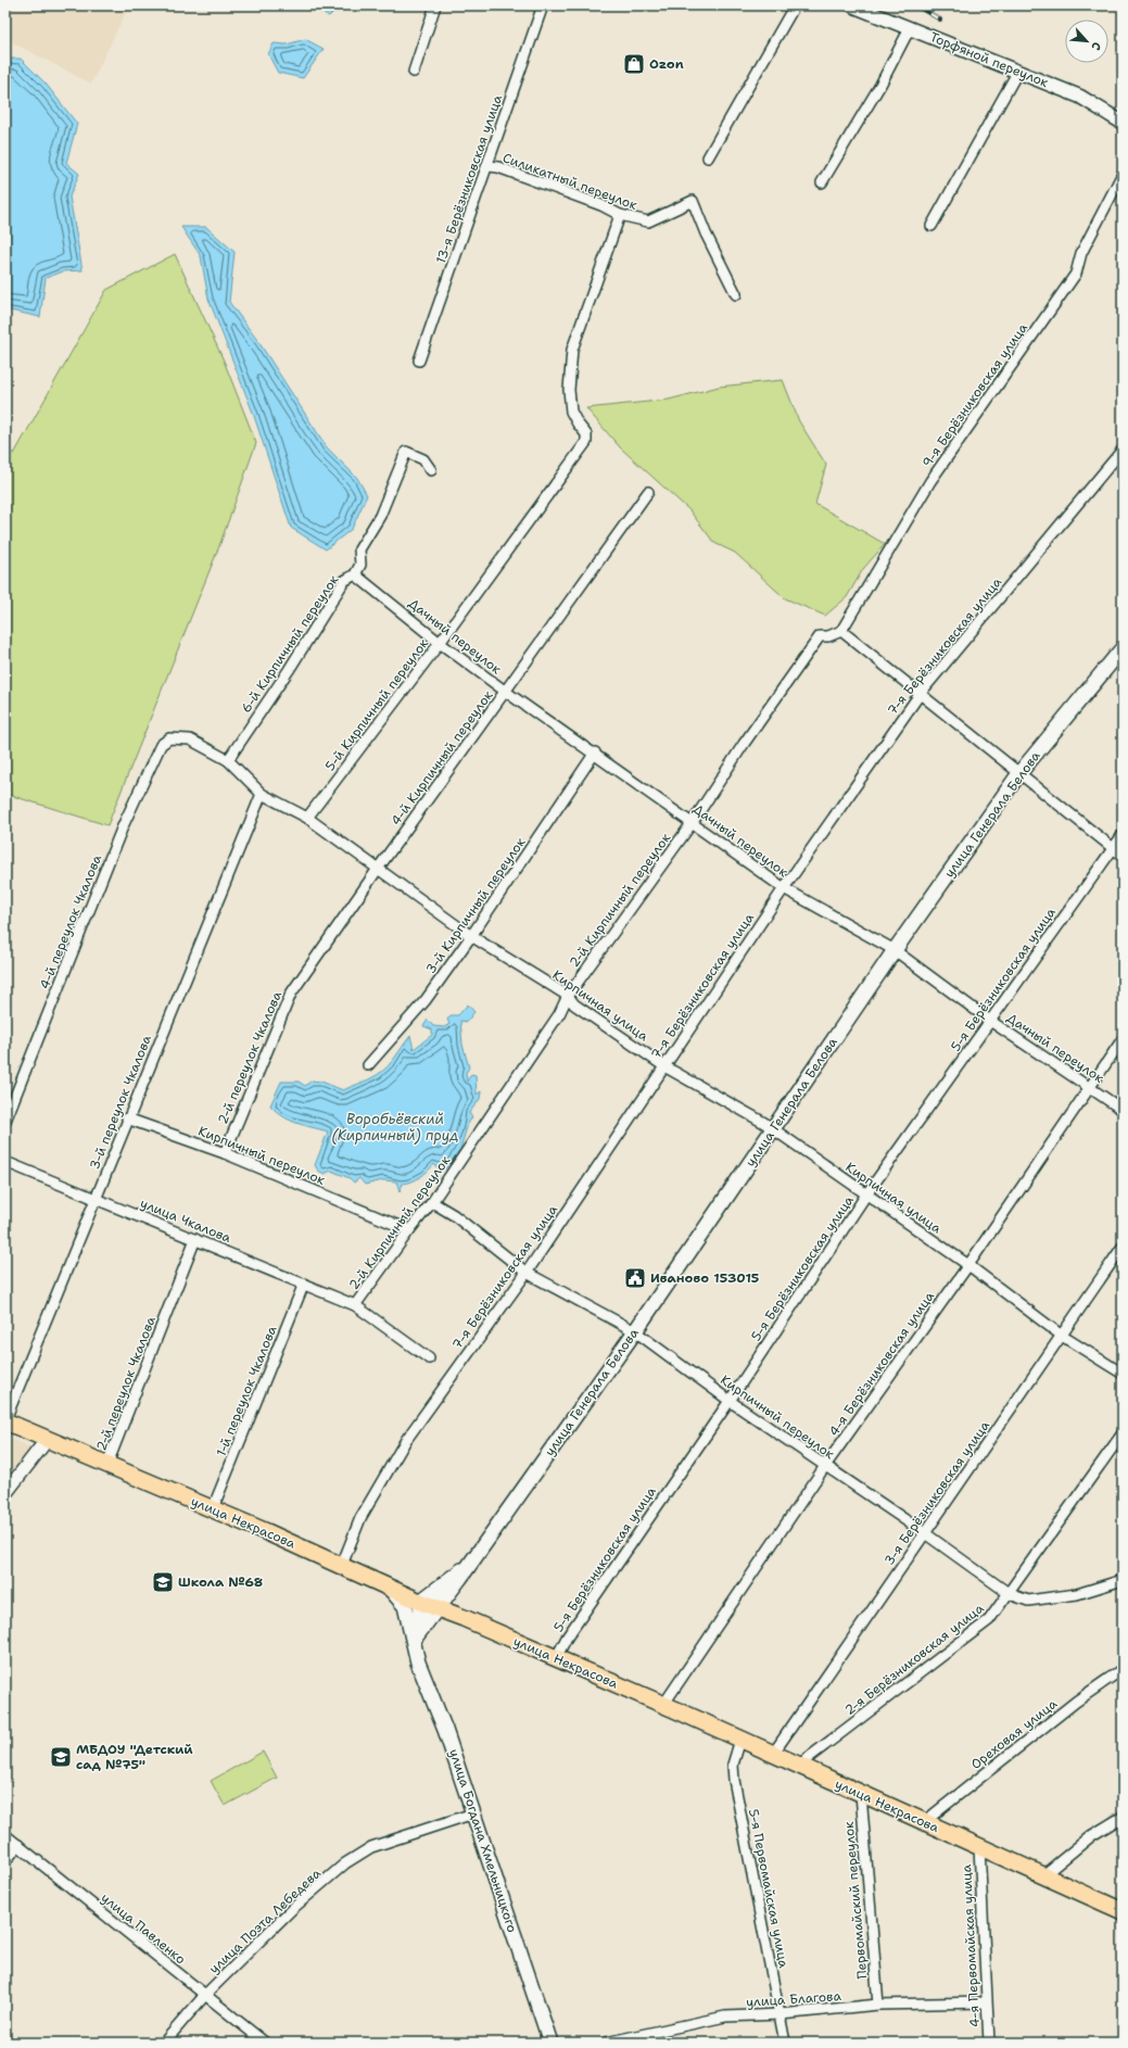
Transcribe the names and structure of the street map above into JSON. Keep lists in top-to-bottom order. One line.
{"streets":{"main road":["улица Генерала Белова","улица Некрасова","улица Богдана Хмельницкого"],"street":["Торфяной переулок","13-я Берёзниковская улица","Силикатный переулок","9-я Берёзниковская улица","Дачный переулок","6-й Кирпичный переулок","7-я Берёзниковская улица","5-й Кирпичный переулок","4-й Кирпичный переулок","2-й Кирпичный переулок","3-й Кирпичный переулок","4-й переулок Чкалова","5-я Берёзниковская улица","Кирпичная улица","2-й переулок Чкалова","3-й переулок Чкалова","Кирпичный переулок","улица Чкалова","4-я Берёзниковская улица","1-й переулок Чкалова","3-я Берёзниковская улица","2-я Берёзниковская улица","Ореховая улица","5-я Первомайская улица","Первомайский переулок","улица Поэта Лебедева","улица Павленко","4-я Первомайская улица","улица Благова"]},"crossings":[["13-я Берёзниковская улица","Силикатный переулок"],["Силикатный переулок","5-й Кирпичный переулок"],["9-я Берёзниковская улица","2-й Кирпичный переулок"],["Дачный переулок","6-й Кирпичный переулок"],["Дачный переулок","7-я Берёзниковская улица"],["Дачный переулок","5-й Кирпичный переулок"],["Дачный переулок","4-й Кирпичный переулок"],["Дачный переулок","улица Генерала Белова"],["Дачный переулок","2-й Кирпичный переулок"],["Дачный переулок","3-й Кирпичный переулок"],["Дачный переулок","5-я Берёзниковская улица"],["Дачный переулок","4-я Берёзниковская улица"],["6-й Кирпичный переулок","Кирпичная улица"],["7-я Берёзниковская улица","Кирпичная улица"],["7-я Берёзниковская улица","Кирпичный переулок"],["7-я Берёзниковская улица","улица Некрасова"],["5-й Кирпичный переулок","Кирпичная улица"],["4-й Кирпичный переулок","Кирпичная улица"],["4-й Кирпичный переулок","2-й переулок Чкалова"],["улица Генерала Белова","Кирпичная улица"],["улица Генерала Белова","Кирпичный переулок"],["улица Генерала Белова","улица Некрасова"],["улица Генерала Белова","улица Богдана Хмельницкого"],["2-й Кирпичный переулок","Кирпичная улица"],["2-й Кирпичный переулок","Кирпичный переулок"],["2-й Кирпичный переулок","улица Чкалова"],["3-й Кирпичный переулок","Кирпичная улица"],["4-й переулок Чкалова","Кирпичная улица"],["5-я Берёзниковская улица","Кирпичная улица"],["5-я Берёзниковская улица","Кирпичный переулок"],["5-я Берёзниковская улица","улица Некрасова"],["Кирпичная улица","2-й переулок Чкалова"],["Кирпичная улица","3-й переулок Чкалова"],["Кирпичная улица","4-я Берёзниковская улица"],["Кирпичная улица","3-я Берёзниковская улица"],["2-й переулок Чкалова","Кирпичный переулок"],["2-й переулок Чкалова","улица Чкалова"],["2-й переулок Чкалова","улица Некрасова"],["3-й переулок Чкалова","Кирпичный переулок"],["3-й переулок Чкалова","улица Чкалова"],["3-й переулок Чкалова","улица Некрасова"],["Кирпичный переулок","4-я Берёзниковская улица"],["Кирпичный переулок","3-я Берёзниковская улица"],["Кирпичный переулок","2-я Берёзниковская улица"],["улица Чкалова","1-й переулок Чкалова"],["4-я Берёзниковская улица","улица Некрасова"],["1-й переулок Чкалова","улица Некрасова"],["3-я Берёзниковская улица","улица Некрасова"],["улица Некрасова","2-я Берёзниковская улица"],["улица Некрасова","Ореховая улица"],["улица Некрасова","улица Богдана Хмельницкого"],["улица Некрасова","5-я Первомайская улица"],["улица Некрасова","Первомайский переулок"],["улица Некрасова","4-я Первомайская улица"],["улица Богдана Хмельницкого","улица Поэта Лебедева"],["5-я Первомайская улица","улица Благова"],["Первомайский переулок","улица Благова"],["улица Поэта Лебедева","улица Павленко"],["4-я Первомайская улица","улица Благова"]],"water":["Воробьёвский (Кирпичный) пруд"],"places":{"shop":["Ozon"],"public building":["Иваново 153015"],"school or university":["Школа №68","МБДОУ \"Детский сад №75\""]},"north":"bottom right"}
